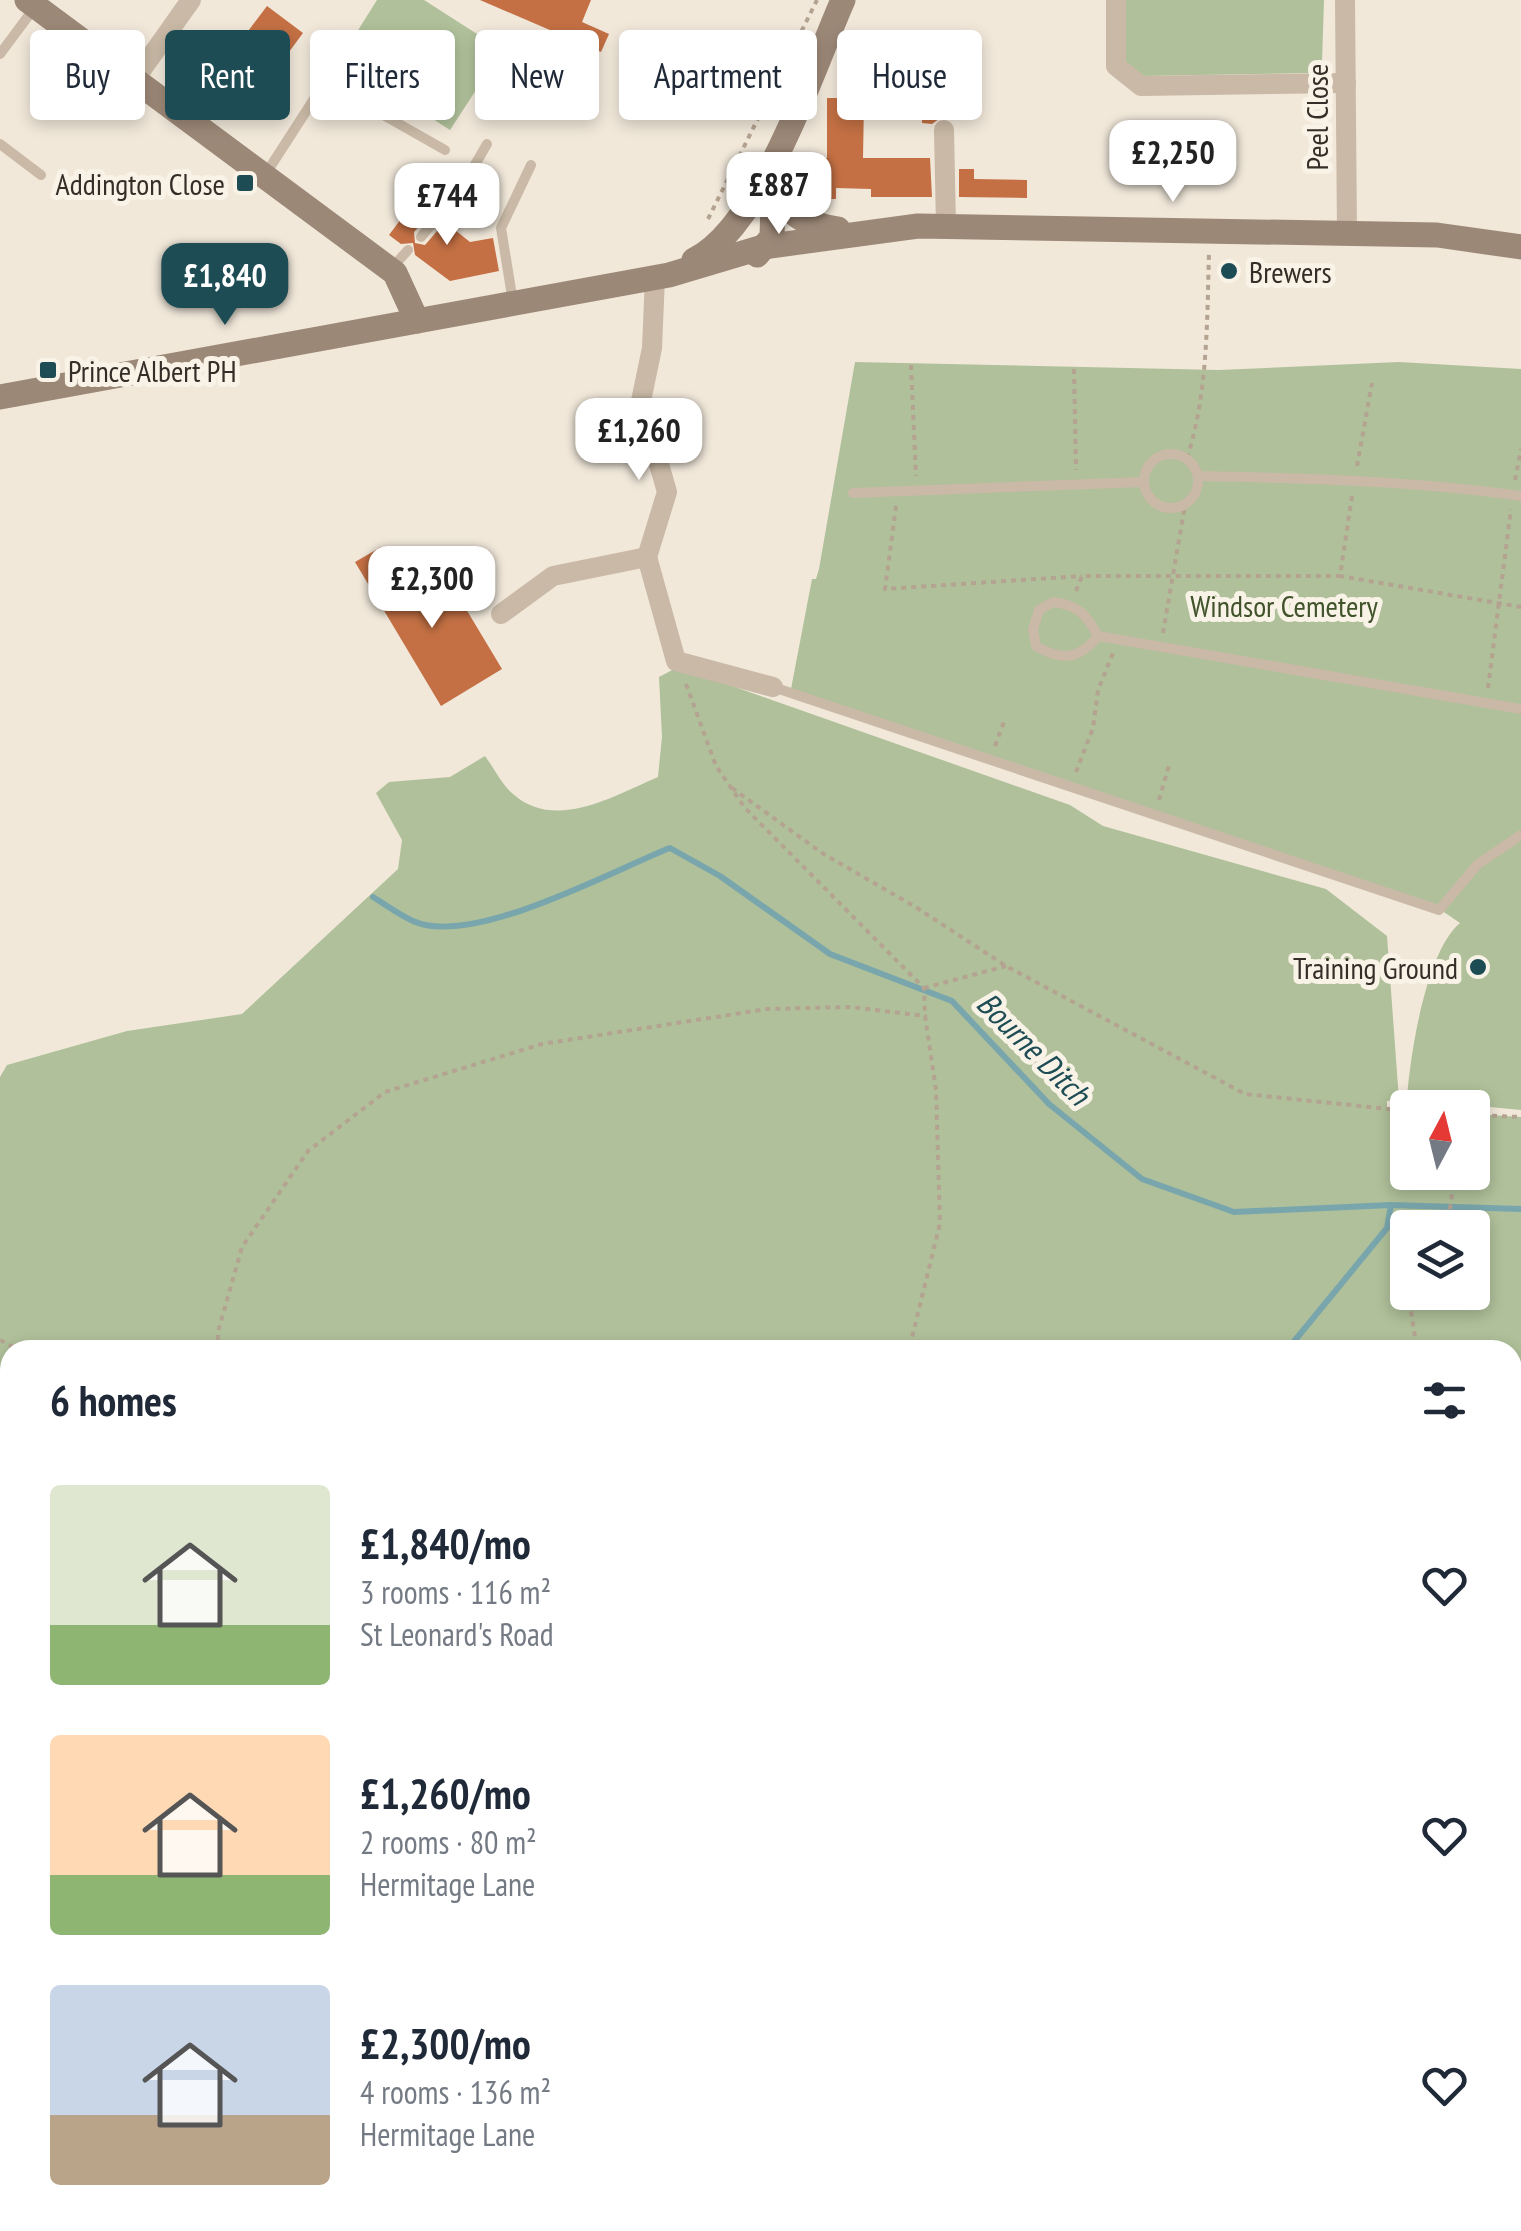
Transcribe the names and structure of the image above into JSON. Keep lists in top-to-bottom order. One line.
{"streets":{"street":["Peel Close"]},"water":["Bourne Ditch"],"parks":["Windsor Cemetery"],"places":{"transit":["Addington Close","Prince Albert PH"],"other":["Brewers","Training Ground"]},"north":"top","page":{"chip":["Buy","Rent","Filters","New","Apartment","House"],"price":["£2,250","£887","£744","£1,840","£1,260","£2,300"],"heading":"6 homes","list":[{"name":"£1,840/mo","note":"3 rooms · 116 m² · St Leonard's Road"},{"name":"£1,260/mo","note":"2 rooms · 80 m² · Hermitage Lane"},{"name":"£2,300/mo","note":"4 rooms · 136 m² · Hermitage Lane"}]}}
